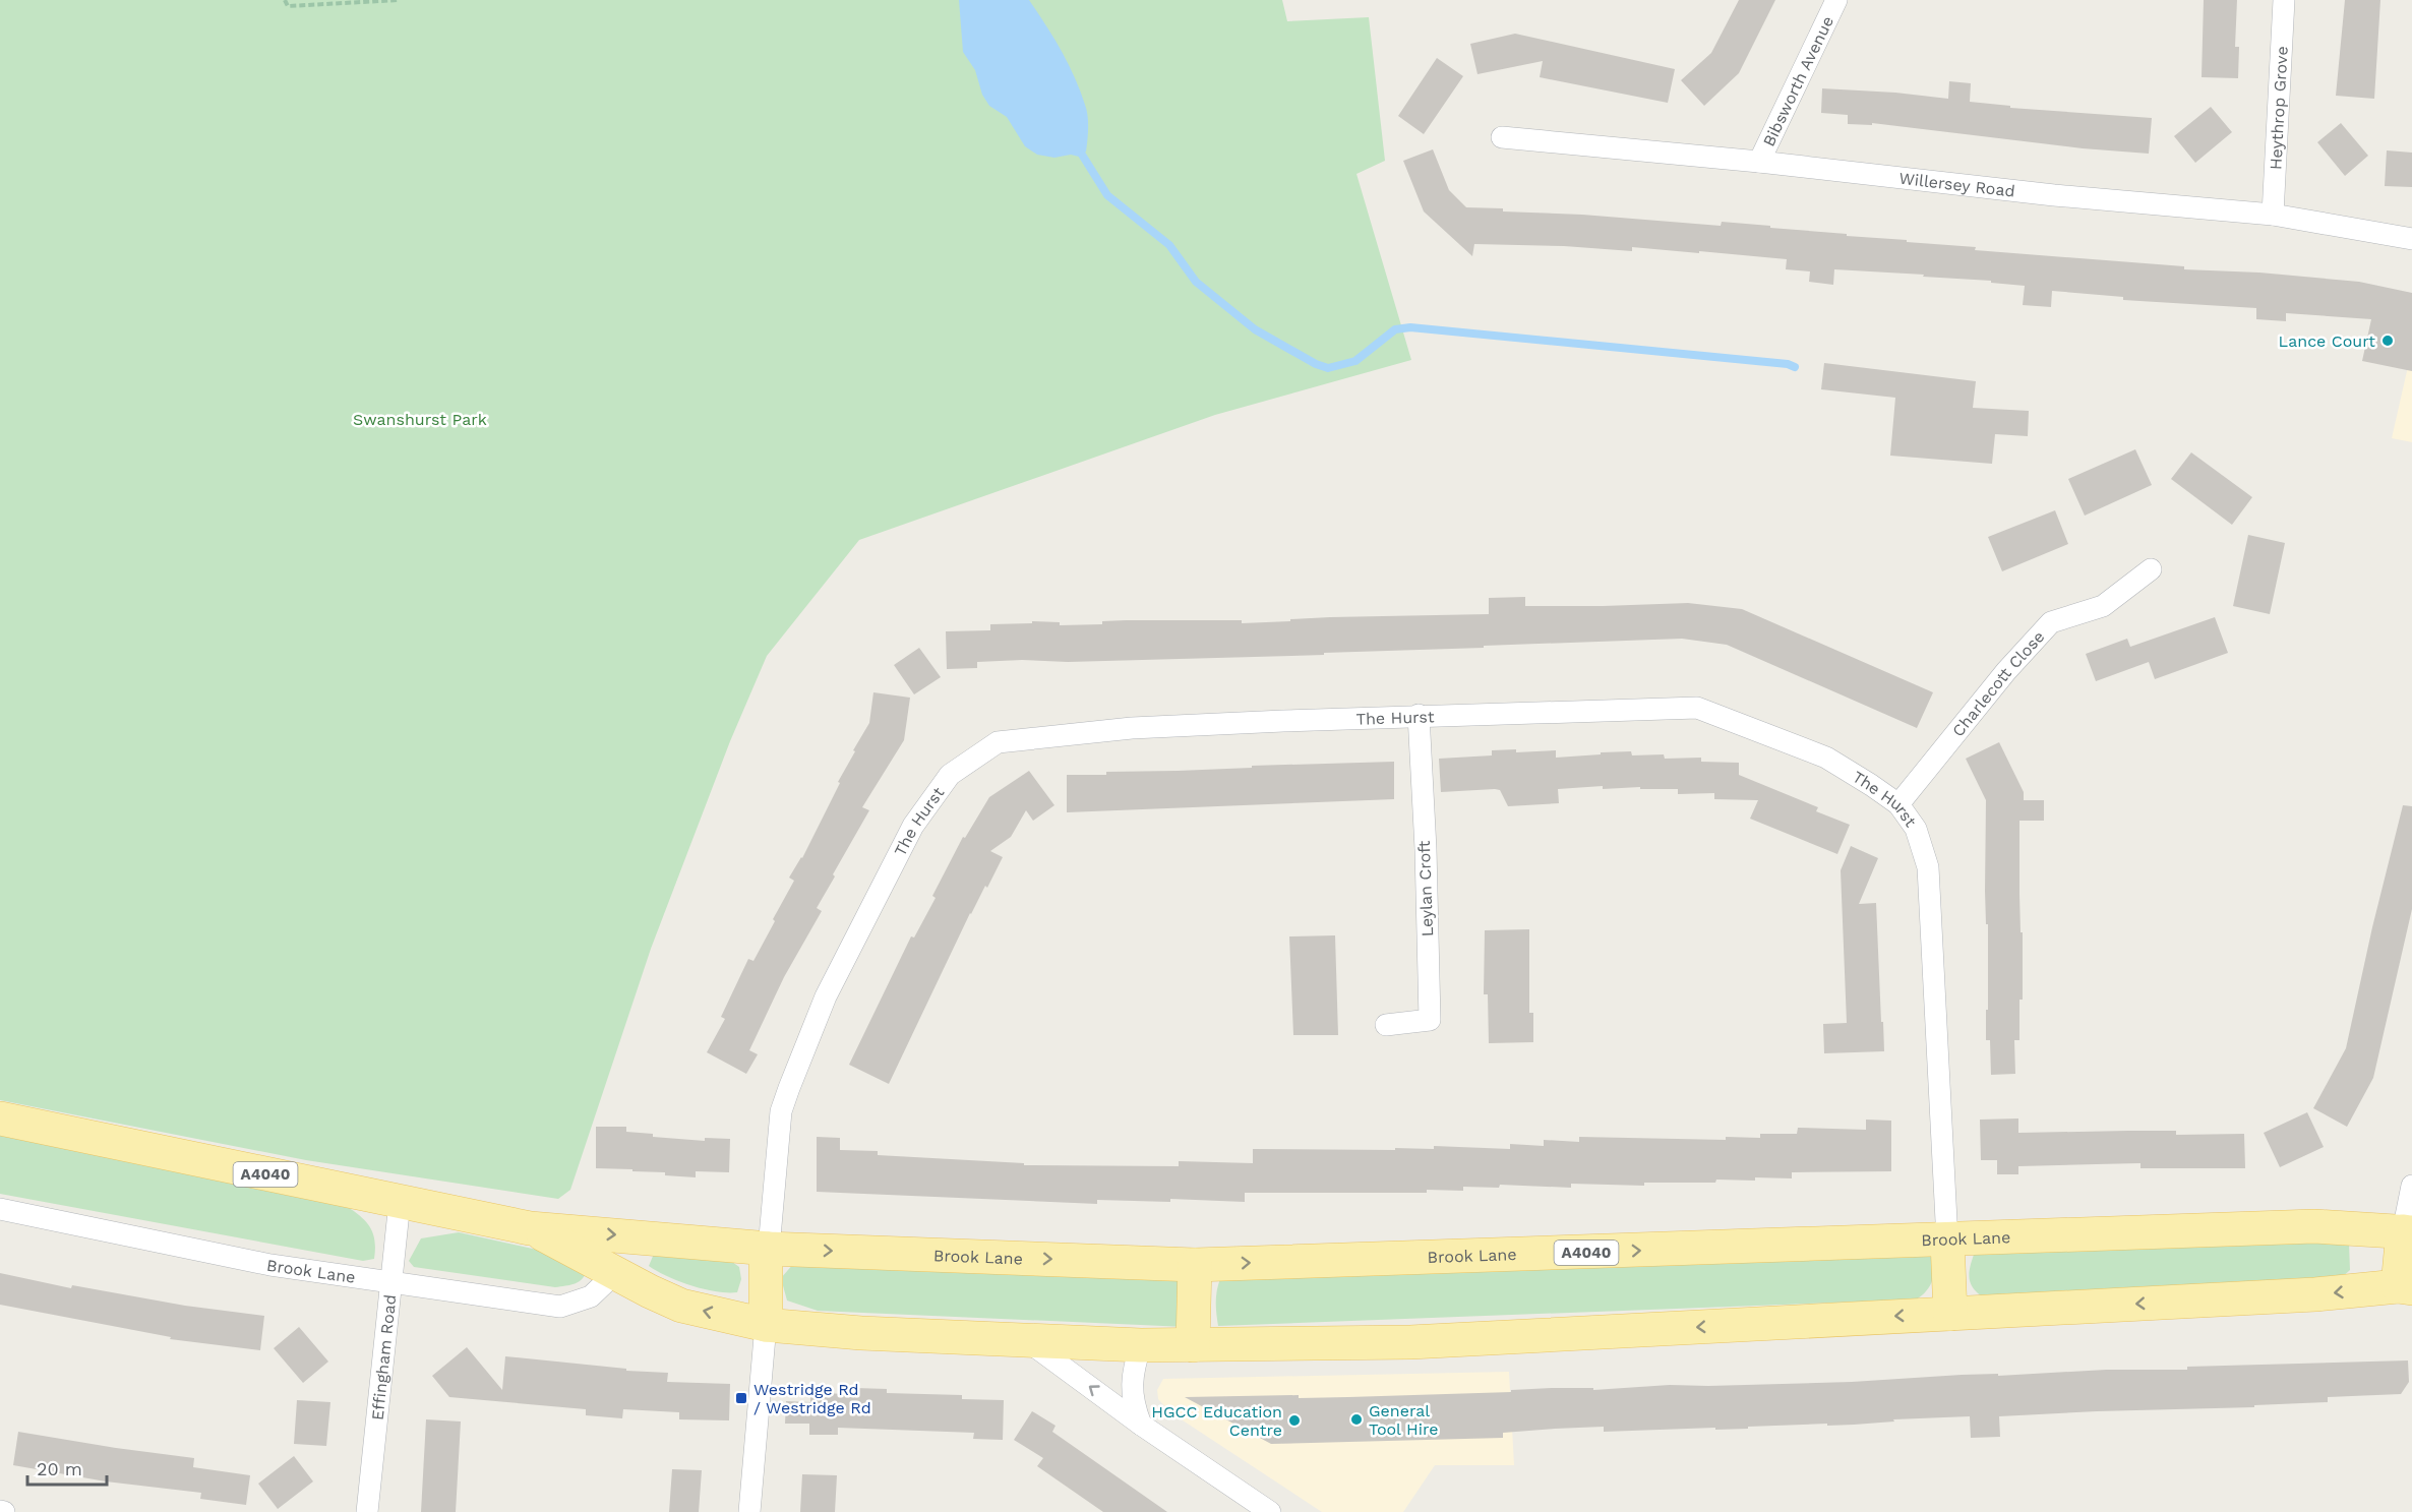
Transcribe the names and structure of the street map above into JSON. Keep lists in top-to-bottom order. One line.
{"streets":{"main road":["A4040","Brook Lane"],"street":["Bibsworth Avenue","Heythrop Grove","Willersey Road","Charlecott Close","The Hurst","Leylan Croft","Effingham Road"]},"crossings":[["Bibsworth Avenue","Willersey Road"],["Heythrop Grove","Willersey Road"],["Charlecott Close","The Hurst"],["The Hurst","Leylan Croft"],["The Hurst","Brook Lane"],["Brook Lane","Effingham Road"]],"parks":["Swanshurst Park"],"places":{"other":["Lance Court","General Tool Hire","HGCC Education Centre"],"transit":["Westridge Rd / Westridge Rd"]},"scale_bar":"20 m"}
